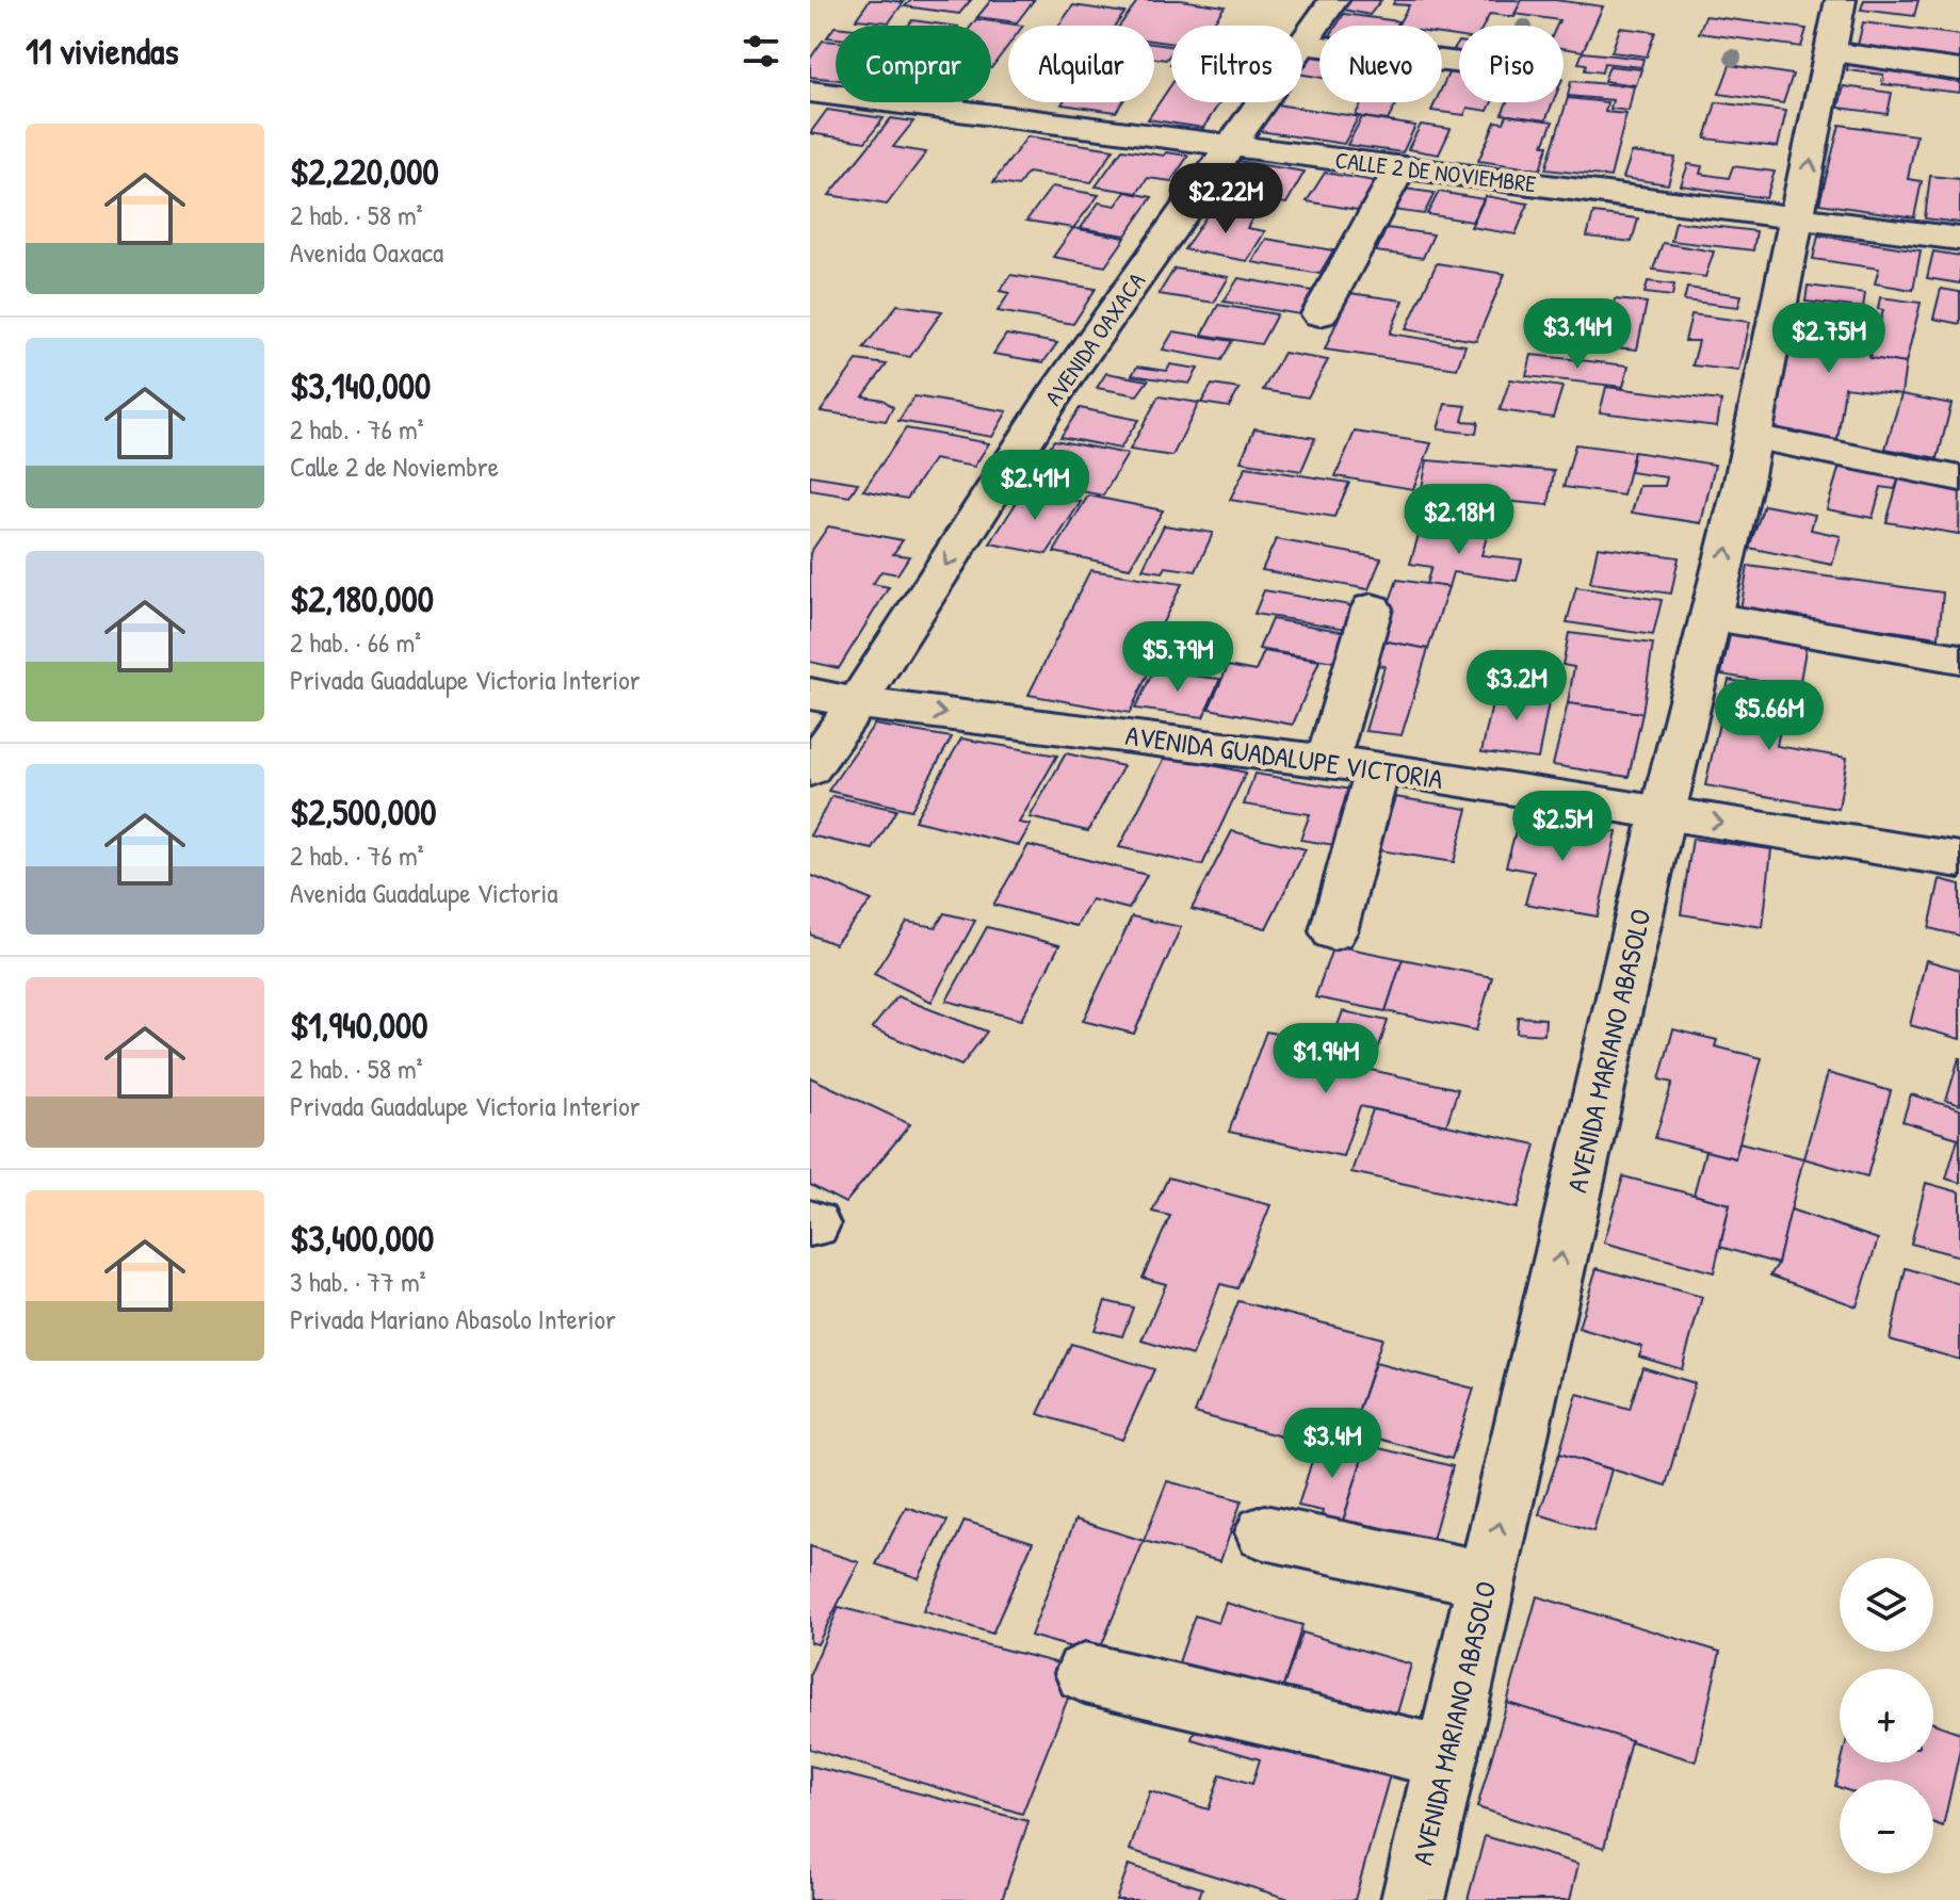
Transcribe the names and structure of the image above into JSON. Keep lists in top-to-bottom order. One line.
{"streets":{"street":["CALLE 2 DE NOVIEMBRE","AVENIDA OAXACA","AVENIDA GUADALUPE VICTORIA","AVENIDA MARIANO ABASOLO"]},"crossings":[["CALLE 2 DE NOVIEMBRE","AVENIDA OAXACA"],["CALLE 2 DE NOVIEMBRE","AVENIDA MARIANO ABASOLO"],["AVENIDA OAXACA","AVENIDA GUADALUPE VICTORIA"],["AVENIDA GUADALUPE VICTORIA","AVENIDA MARIANO ABASOLO"]],"one_way":["AVENIDA MARIANO ABASOLO"],"page":{"heading":"11 viviendas","chip":["Comprar","Alquilar","Filtros","Nuevo","Piso"],"list":[{"name":"$2,220,000","note":"2 hab. · 58 m² · Avenida Oaxaca"},{"name":"$3,140,000","note":"2 hab. · 76 m² · Calle 2 de Noviembre"},{"name":"$2,180,000","note":"2 hab. · 66 m² · Privada Guadalupe Victoria Interior"},{"name":"$2,500,000","note":"2 hab. · 76 m² · Avenida Guadalupe Victoria"},{"name":"$1,940,000","note":"2 hab. · 58 m² · Privada Guadalupe Victoria Interior"},{"name":"$3,400,000","note":"3 hab. · 77 m² · Privada Mariano Abasolo Interior"}],"price":["$2.22M","$3.14M","$2.75M","$2.41M","$2.18M","$5.79M","$3.2M","$5.66M","$2.5M","$1.94M","$3.4M"],"map_buttons":["+","−"]}}
